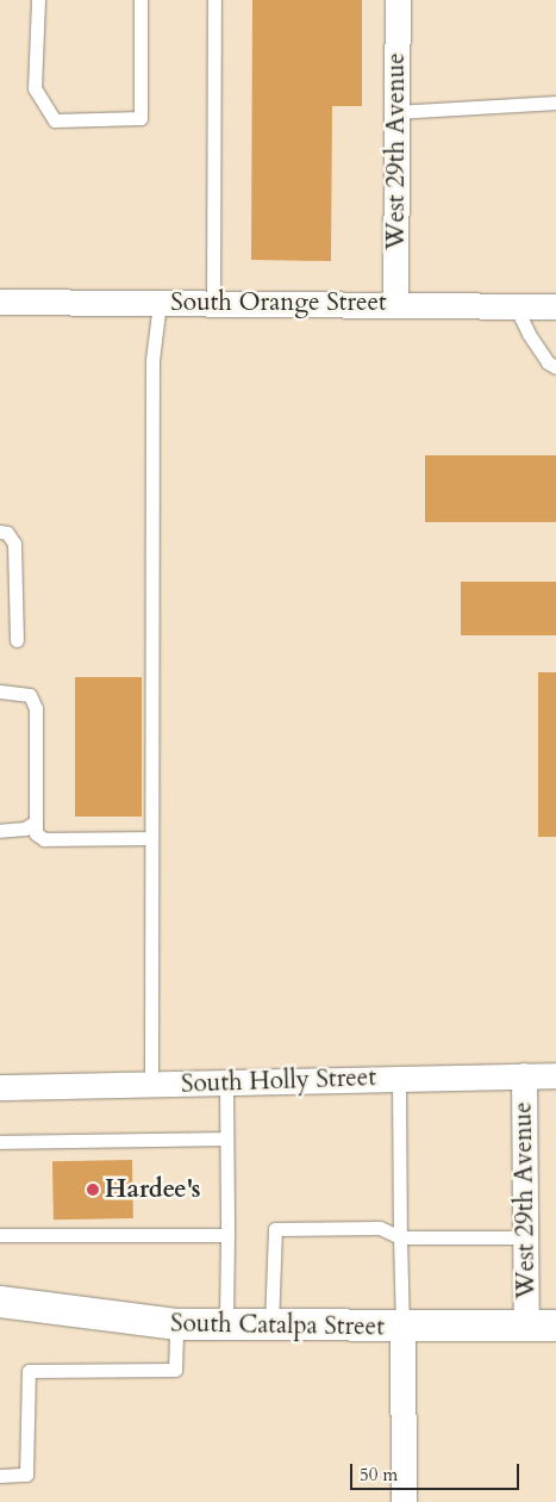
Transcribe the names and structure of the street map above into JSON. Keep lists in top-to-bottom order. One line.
{"streets":{"street":["West 29th Avenue","South Orange Street","South Holly Street","South Catalpa Street"]},"crossings":[["West 29th Avenue","South Orange Street"],["West 29th Avenue","South Holly Street"],["West 29th Avenue","South Catalpa Street"]],"places":["Hardee's"],"scale_bar":"50 m"}
